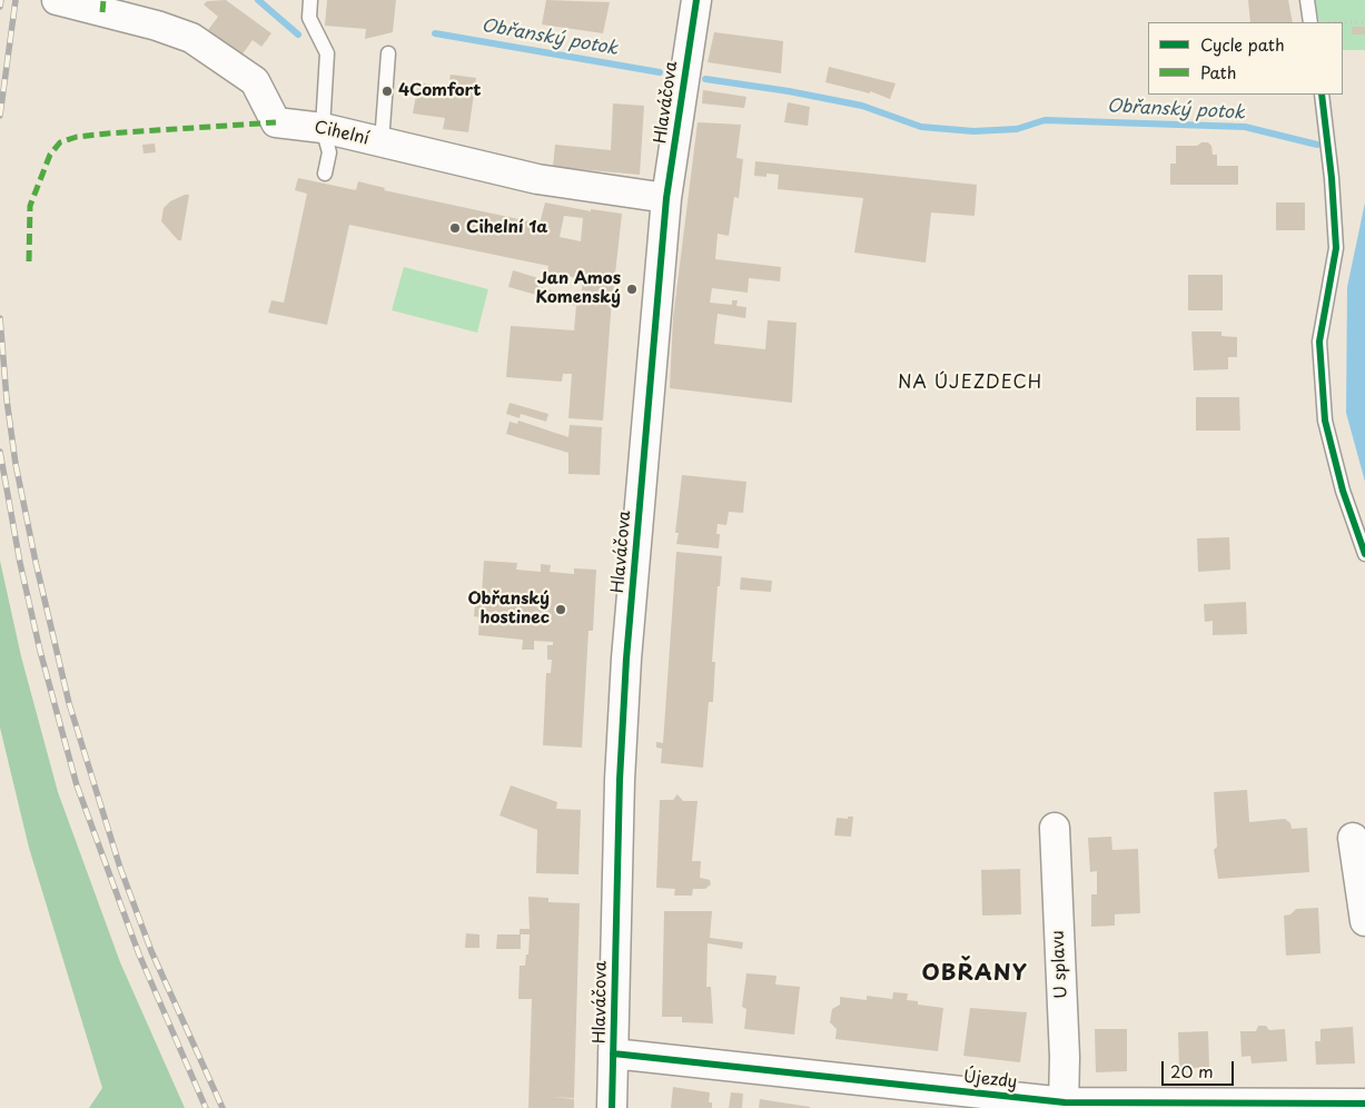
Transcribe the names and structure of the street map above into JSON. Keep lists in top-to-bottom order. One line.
{"streets":{"street":["Hlaváčova","Cihelní","U splavu","Újezdy"]},"crossings":[["Hlaváčova","Cihelní"],["Hlaváčova","Újezdy"],["U splavu","Újezdy"]],"districts":["NA ÚJEZDECH","OBŘANY"],"water":["Obřanský potok"],"places":["4Comfort","Cihelní 1a","Jan Amos Komenský","Obřanský hostinec"],"legend":["Cycle path","Path"],"scale_bar":"20 m"}
